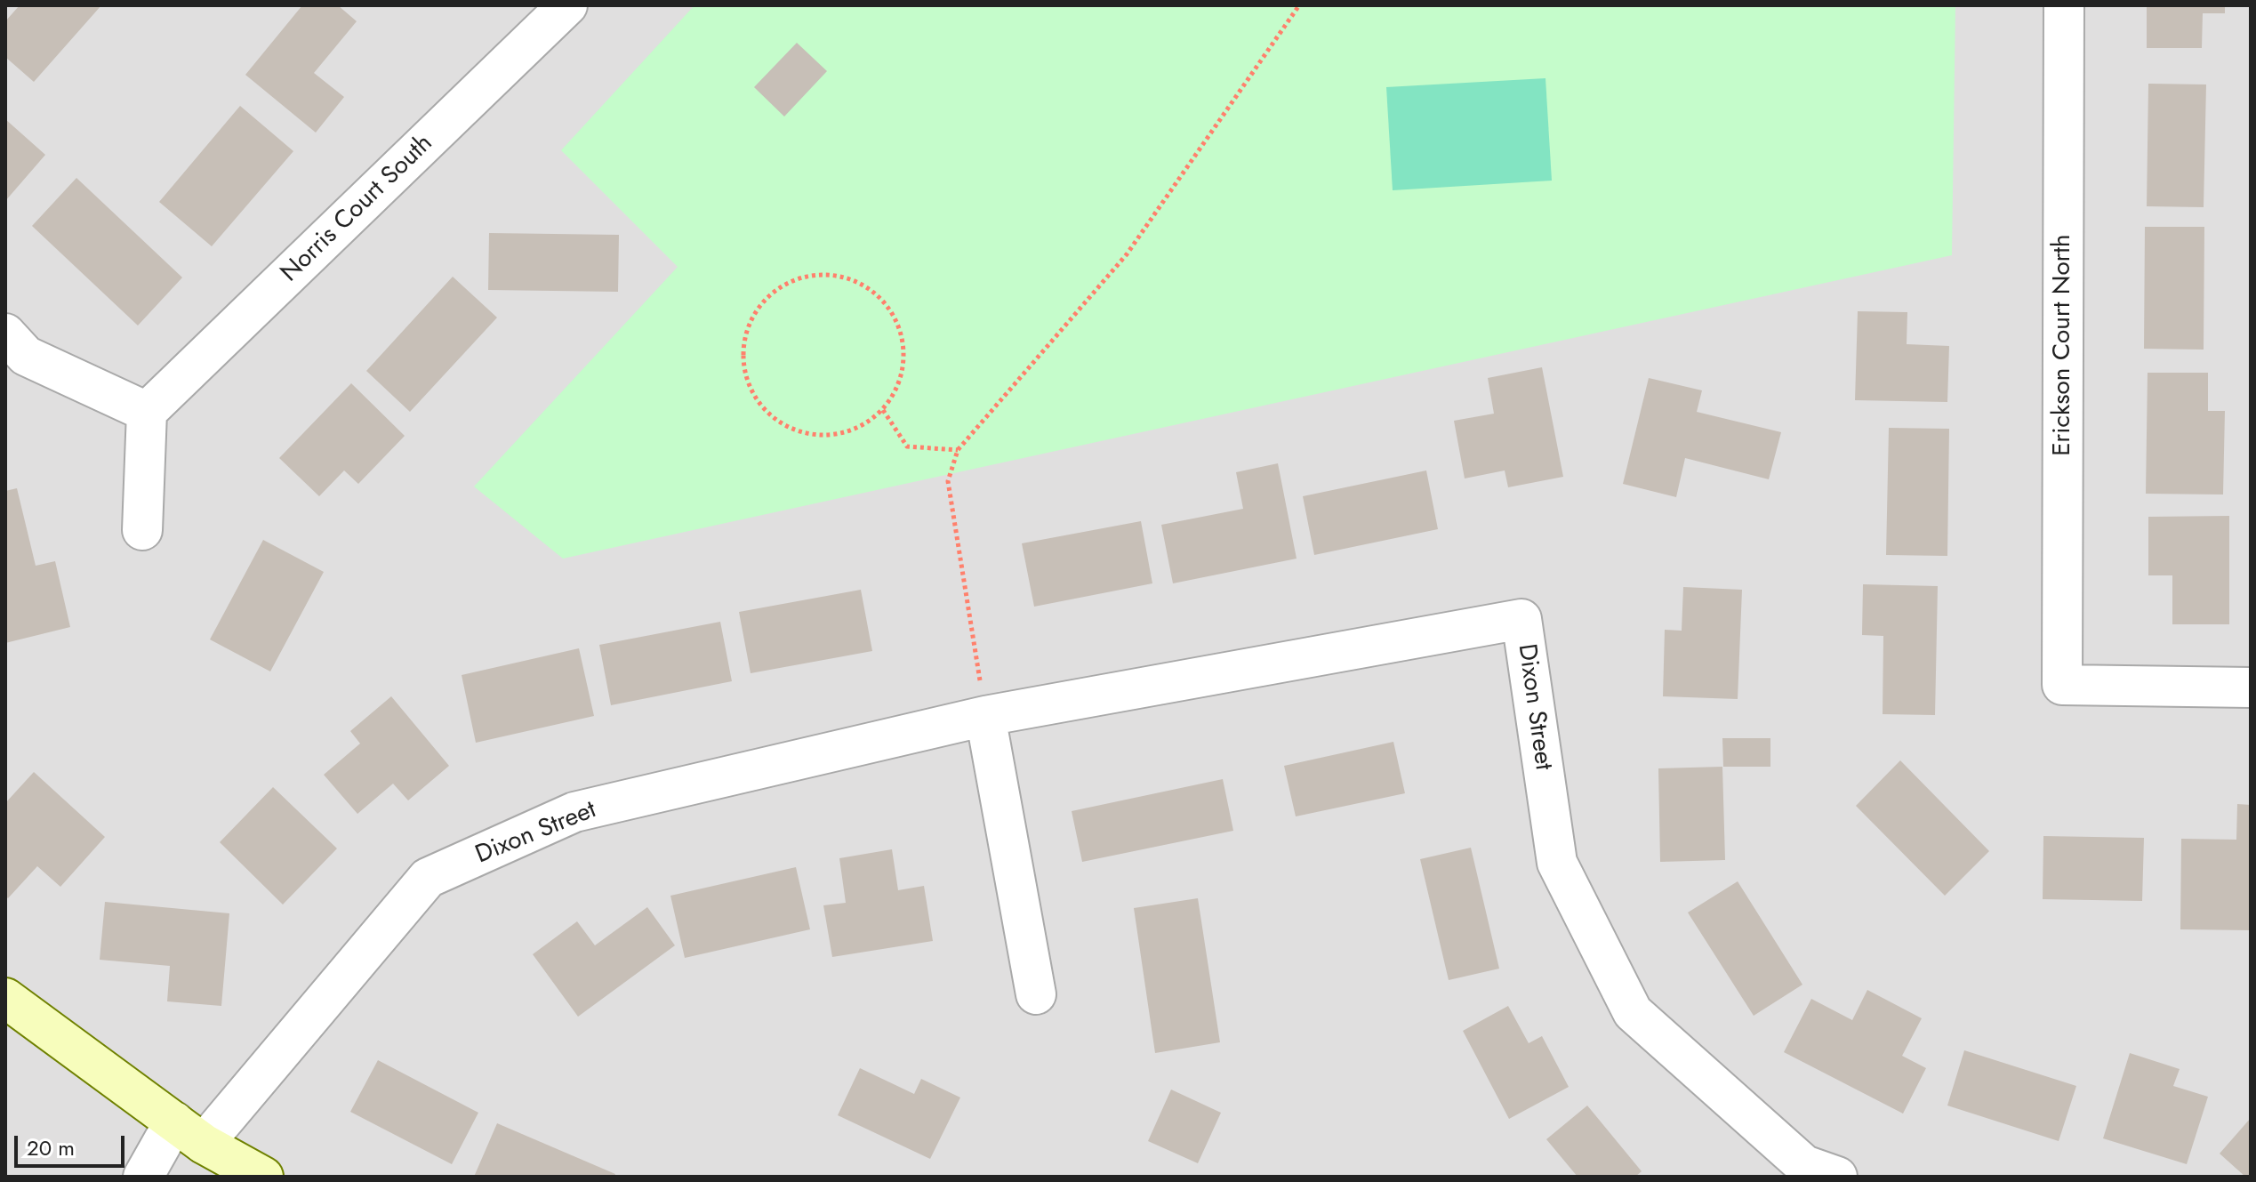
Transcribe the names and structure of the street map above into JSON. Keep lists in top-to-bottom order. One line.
{"streets":{"street":["Norris Court South","Erickson Court North","Dixon Street"]},"scale_bar":"20 m"}
